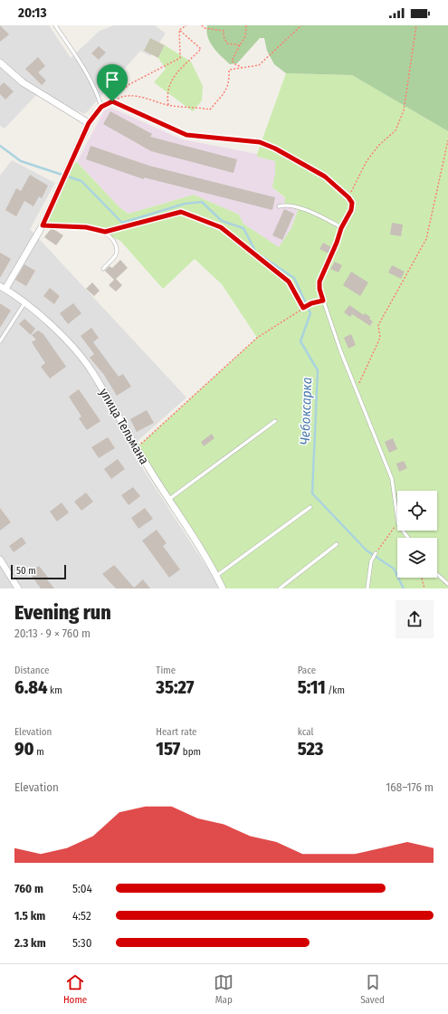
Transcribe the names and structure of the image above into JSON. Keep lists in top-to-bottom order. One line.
{"streets":{"street":["улица Тельмана"]},"water":["Чебоксарка"],"scale_bar":"50 m","page":{"status":"20:13","scale":"50 m","heading":["Evening run","20:13 · 9 × 760 m"],"stats":[["Distance","6.84 km"],["Time","35:27"],["Pace","5:11 /km"],["Elevation","90 m"],["Heart rate","157 bpm"],["kcal","523"]],"chart":["Elevation","168–176 m"],"list":[{"name":"760 m","note":"5:04"},{"name":"1.5 km","note":"4:52"},{"name":"2.3 km","note":"5:30"}],"tabs":["Home","Map","Saved"]}}
